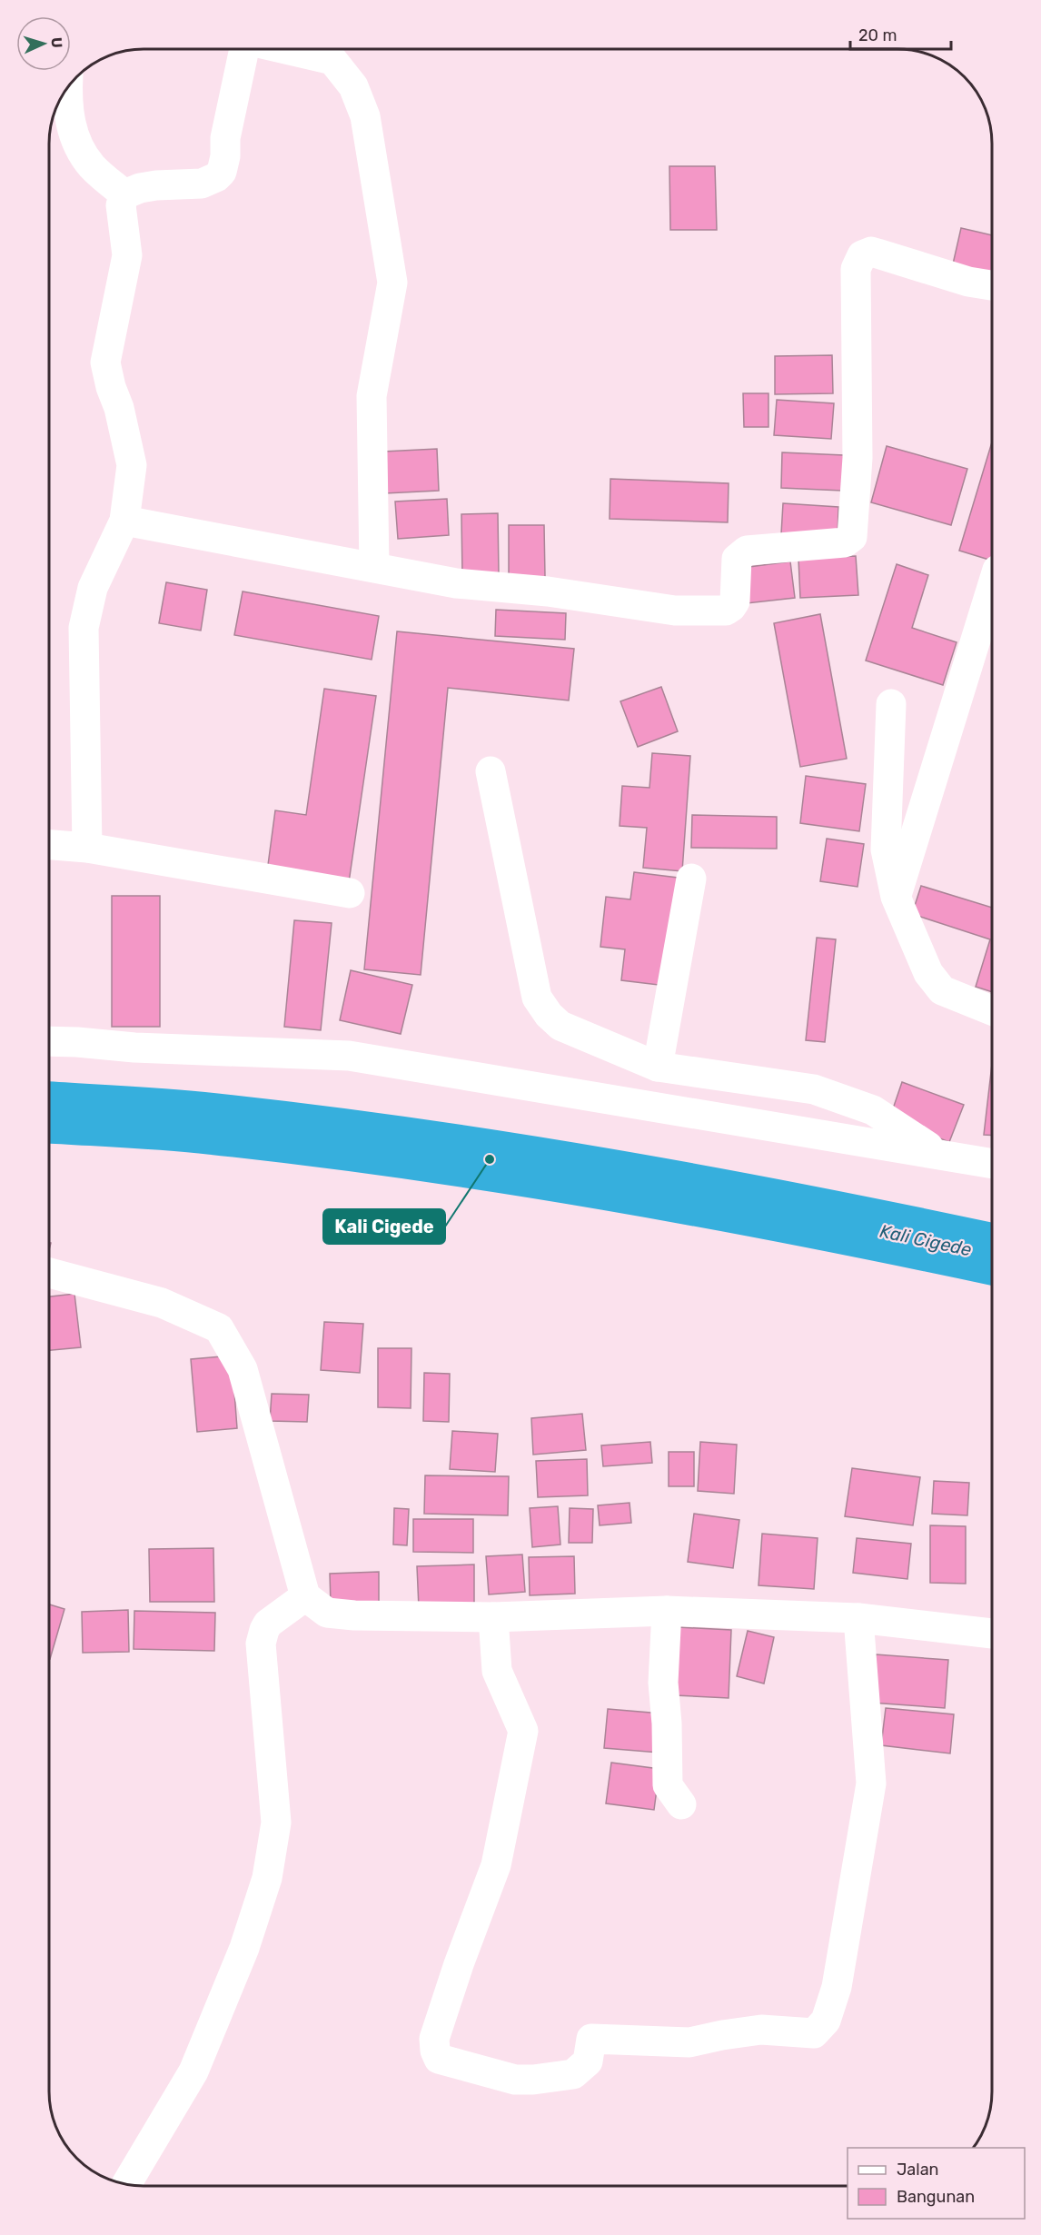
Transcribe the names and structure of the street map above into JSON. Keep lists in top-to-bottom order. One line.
{"water":["Kali Cigede"],"places":["Kali Cigede"],"legend":["Jalan","Bangunan"],"scale_bar":"20 m","north":"right"}
